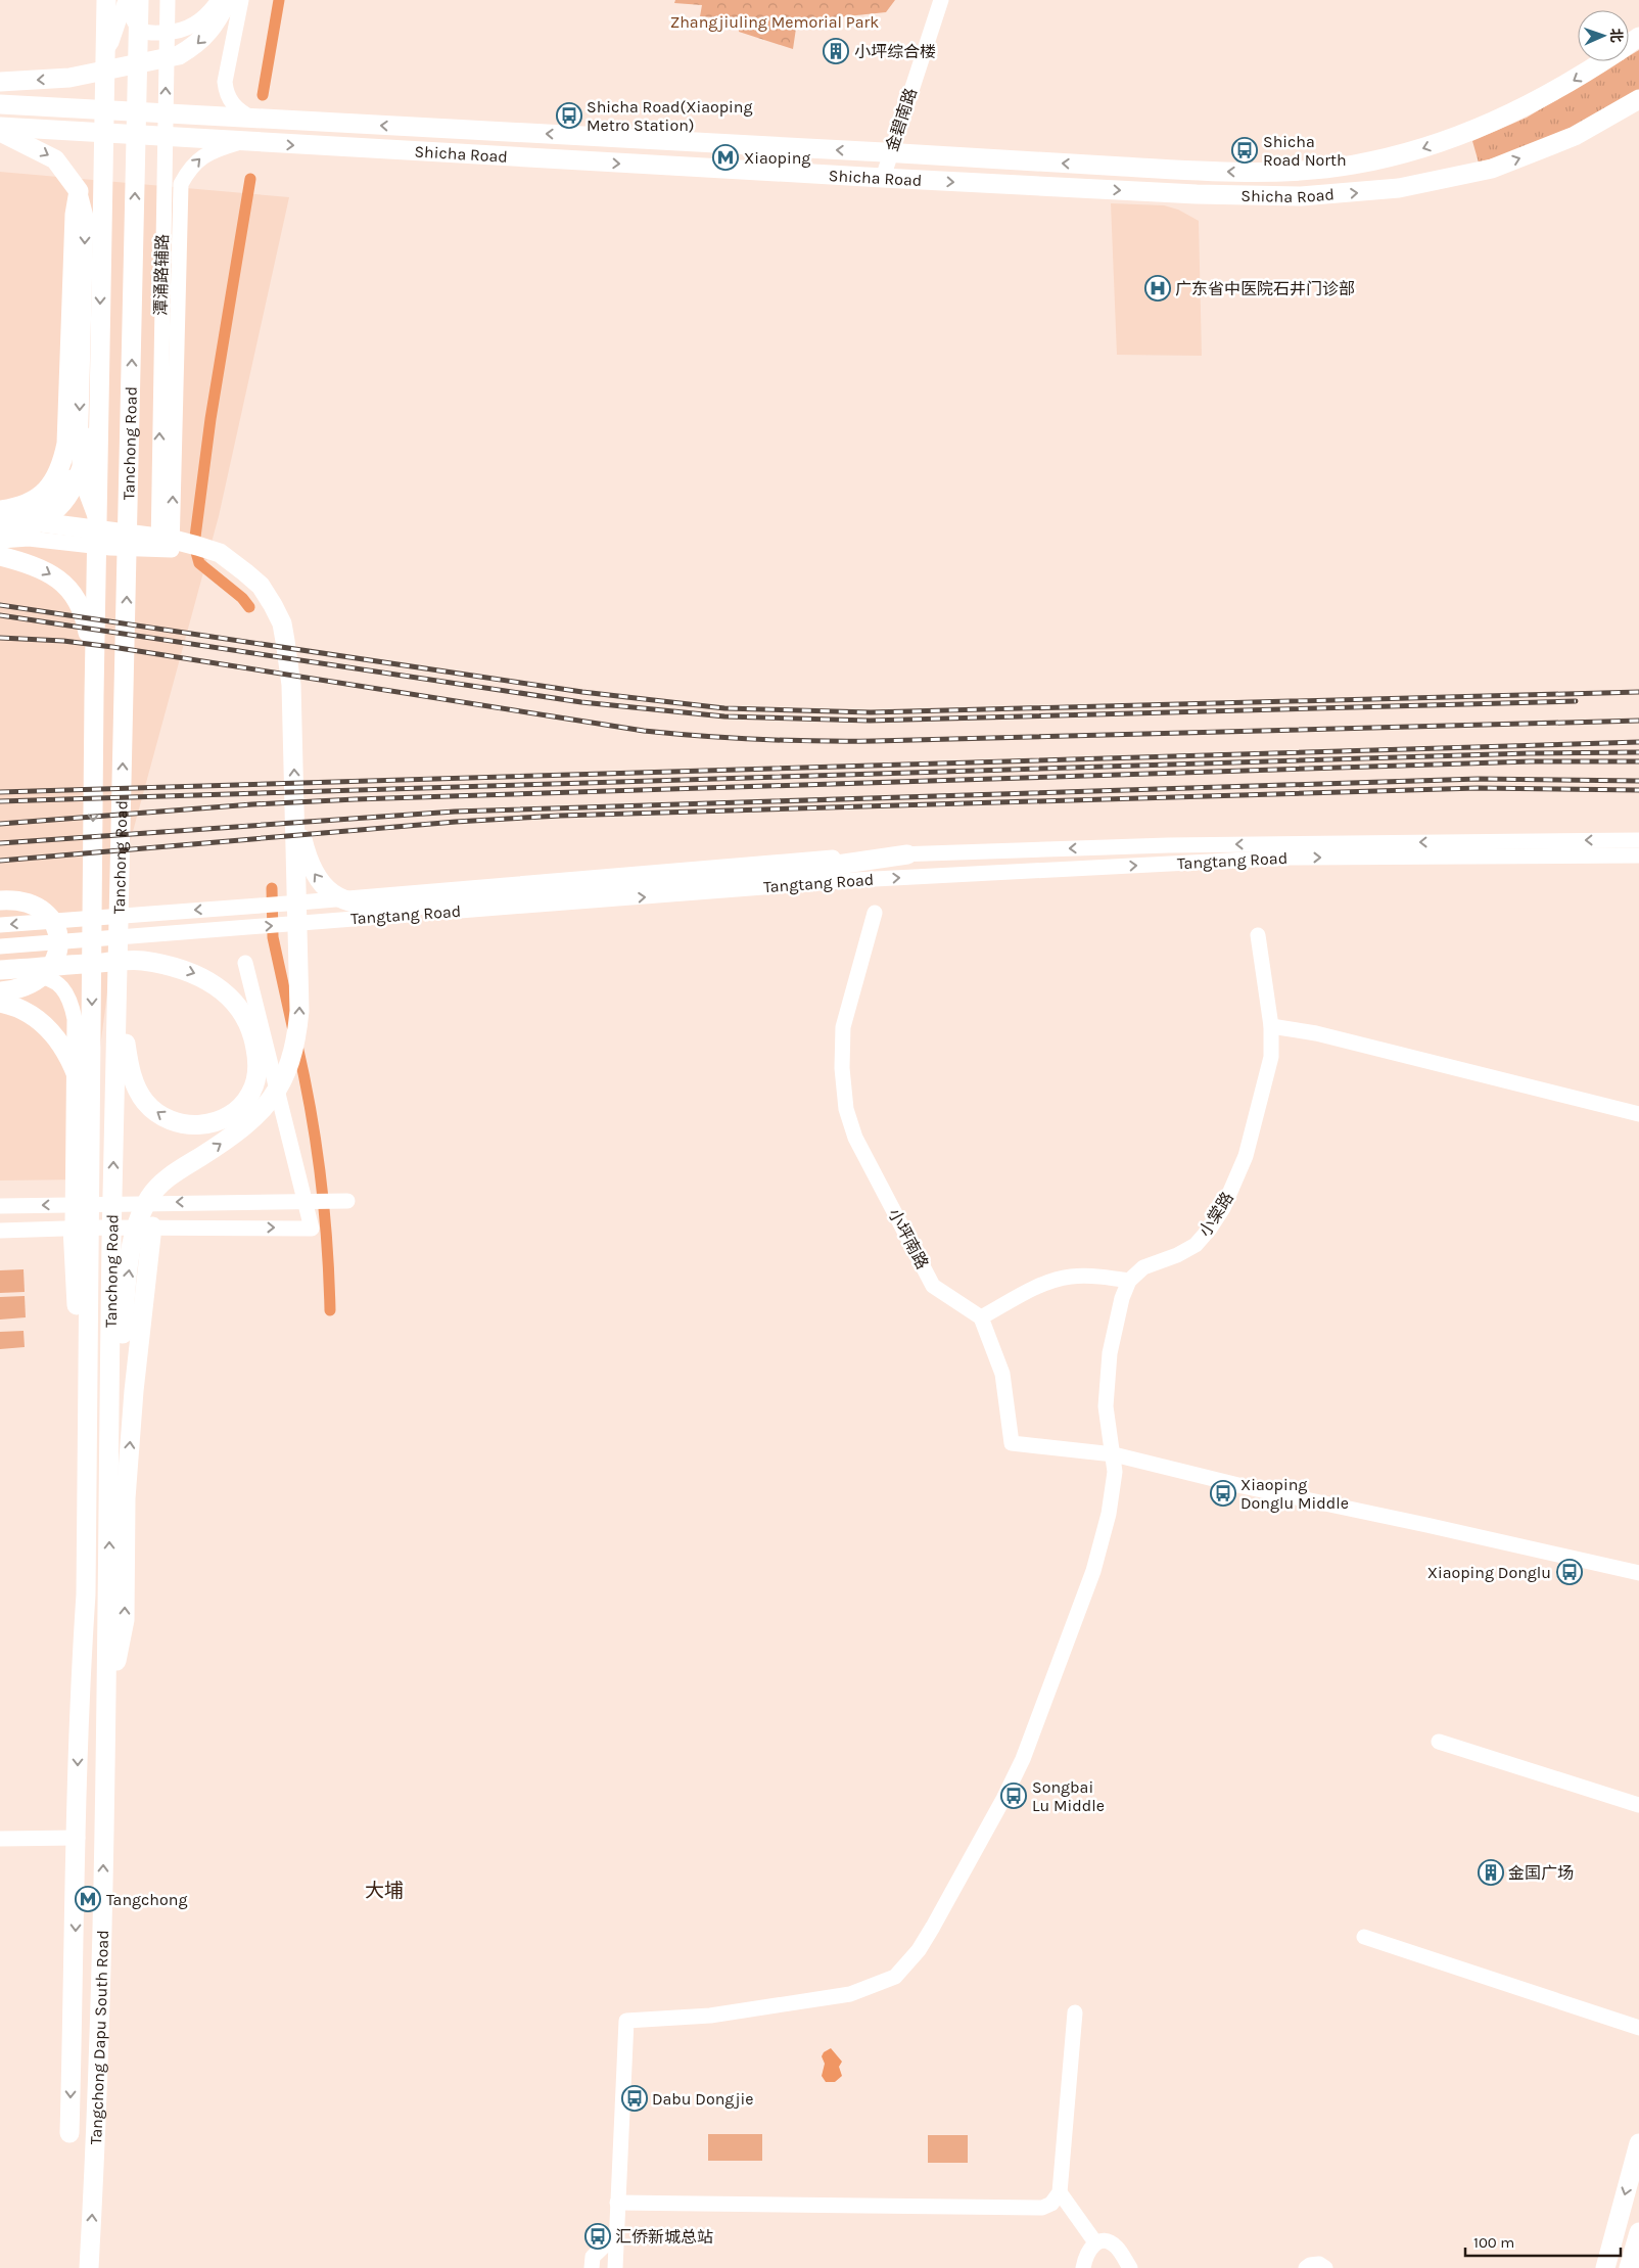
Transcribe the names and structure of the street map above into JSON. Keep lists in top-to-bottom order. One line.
{"streets":{"main road":["Shicha Road","Tanchong Road","Tangchong Dapu South Road"],"street":["金碧南路","潭涌路辅路","Tangtang Road","小棠路","小坪南路"]},"crossings":[["金碧南路","Shicha Road"],["Tanchong Road","Tangchong Dapu South Road"]],"districts":["大埔"],"parks":["Zhangjiuling Memorial Park"],"places":{"building":["小坪综合楼","金国广场"],"bus stop":["Shicha Road(Xiaoping Metro Station)","Shicha Road North","Xiaoping Donglu Middle","Xiaoping Donglu","Songbai Lu Middle","Dabu Dongjie","汇侨新城总站"],"metro station":["Xiaoping","Tangchong"],"hospital":["广东省中医院石井门诊部"]},"scale_bar":"100 m","north":"right"}
